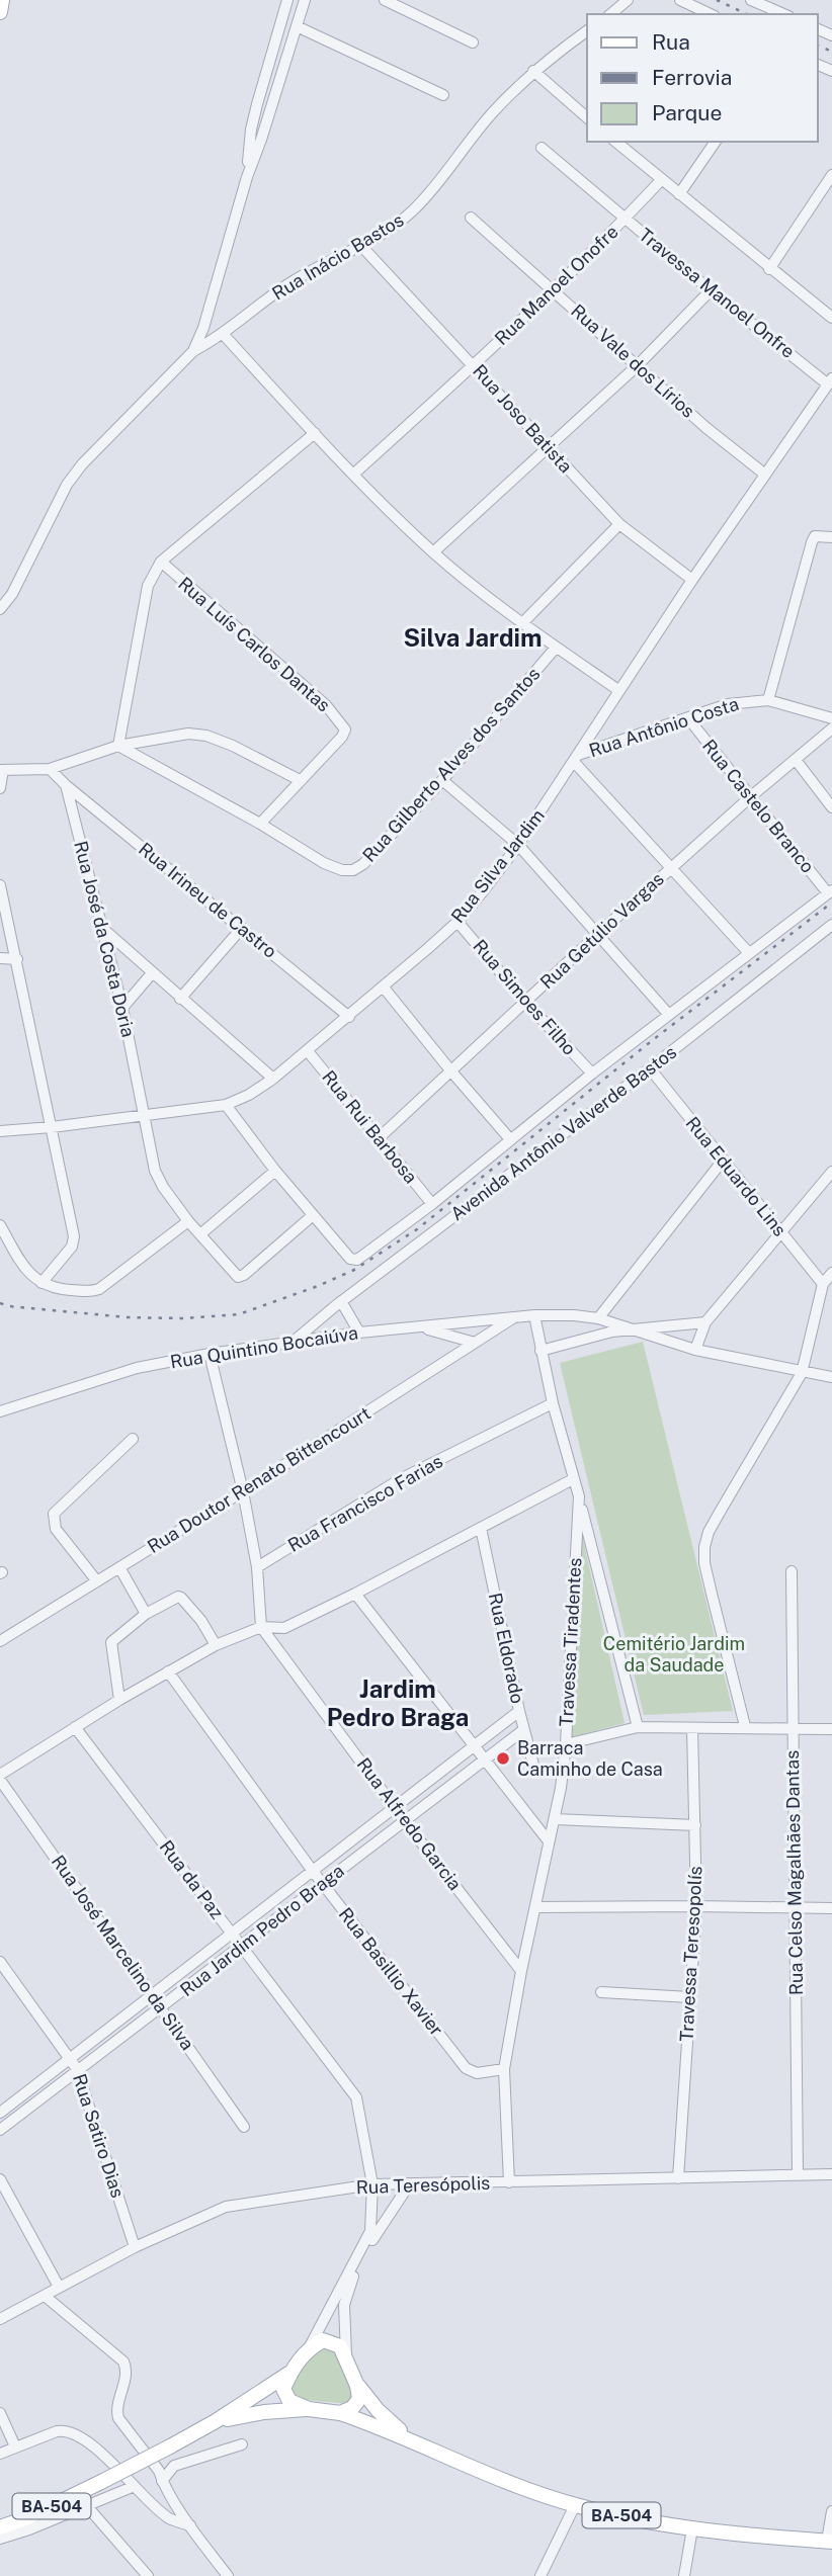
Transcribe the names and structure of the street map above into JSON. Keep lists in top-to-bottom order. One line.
{"streets":{"main road":["BA-504"],"street":["Rua Inácio Bastos","Rua Manoel Onofre","Travessa Manoel Onfre","Rua Vale dos Lírios","Rua Joso Batista","Rua Luís Carlos Dantas","Rua Antônio Costa","Rua Gilberto Alves dos Santos","Rua Castelo Branco","Rua Silva Jardim","Rua Irineu de Castro","Rua Getúlio Vargas","Rua José da Costa Doria","Rua Simoes Filho","Rua Rui Barbosa","Avenida Antônio Valverde Bastos","Rua Eduardo Lins","Rua Quintino Bocaiúva","Rua Doutor Renato Bittencourt","Rua Francisco Farias","Travessa Tiradentes","Rua Eldorado","Rua Alfredo Garcia","Rua Celso Magalhães Dantas","Rua da Paz","Rua Jardim Pedro Braga","Rua José Marcelino da Silva","Travessa Teresopolís","Rua Basillio Xavier","Rua Satiro Dias","Rua Teresópolis"]},"crossings":[["Rua Inácio Bastos","Rua Joso Batista"],["Rua Manoel Onofre","Travessa Manoel Onfre"],["Rua Manoel Onofre","Rua Vale dos Lírios"],["Rua Manoel Onofre","Rua Joso Batista"],["Travessa Manoel Onfre","Rua Silva Jardim"],["Rua Vale dos Lírios","Rua Silva Jardim"],["Rua Joso Batista","Rua Silva Jardim"],["Rua Luís Carlos Dantas","Rua Gilberto Alves dos Santos"],["Rua Antônio Costa","Rua Castelo Branco"],["Rua Antônio Costa","Rua Silva Jardim"],["Rua Castelo Branco","Rua Getúlio Vargas"],["Rua Castelo Branco","Avenida Antônio Valverde Bastos"],["Rua Silva Jardim","Rua Irineu de Castro"],["Rua Silva Jardim","Rua José da Costa Doria"],["Rua Silva Jardim","Rua Simoes Filho"],["Rua Silva Jardim","Rua Rui Barbosa"],["Rua Irineu de Castro","Rua José da Costa Doria"],["Rua Getúlio Vargas","Rua Simoes Filho"],["Rua Getúlio Vargas","Rua Rui Barbosa"],["Rua José da Costa Doria","Avenida Antônio Valverde Bastos"],["Rua Simoes Filho","Avenida Antônio Valverde Bastos"],["Rua Rui Barbosa","Avenida Antônio Valverde Bastos"],["Avenida Antônio Valverde Bastos","Rua Eduardo Lins"],["Avenida Antônio Valverde Bastos","Rua Quintino Bocaiúva"],["Rua Quintino Bocaiúva","Rua Doutor Renato Bittencourt"],["Rua Quintino Bocaiúva","Travessa Tiradentes"],["Rua Francisco Farias","Travessa Tiradentes"],["Travessa Tiradentes","Rua Alfredo Garcia"],["Travessa Tiradentes","Rua Basillio Xavier"],["Travessa Tiradentes","Rua Teresópolis"],["Rua Eldorado","Rua Jardim Pedro Braga"],["Rua Alfredo Garcia","Rua Jardim Pedro Braga"],["Rua Celso Magalhães Dantas","Rua Teresópolis"],["Rua da Paz","Rua Jardim Pedro Braga"],["Rua da Paz","Rua Teresópolis"],["Rua da Paz","BA-504"],["Rua Jardim Pedro Braga","Rua José Marcelino da Silva"],["Rua Jardim Pedro Braga","Rua Basillio Xavier"],["Rua Jardim Pedro Braga","Rua Satiro Dias"],["Travessa Teresopolís","Rua Teresópolis"],["Rua Satiro Dias","Rua Teresópolis"]],"districts":["Silva Jardim","Jardim Pedro Braga"],"parks":["Cemitério Jardim da Saudade"],"places":["Barraca Caminho de Casa"],"legend":["Rua","Ferrovia","Parque"]}
